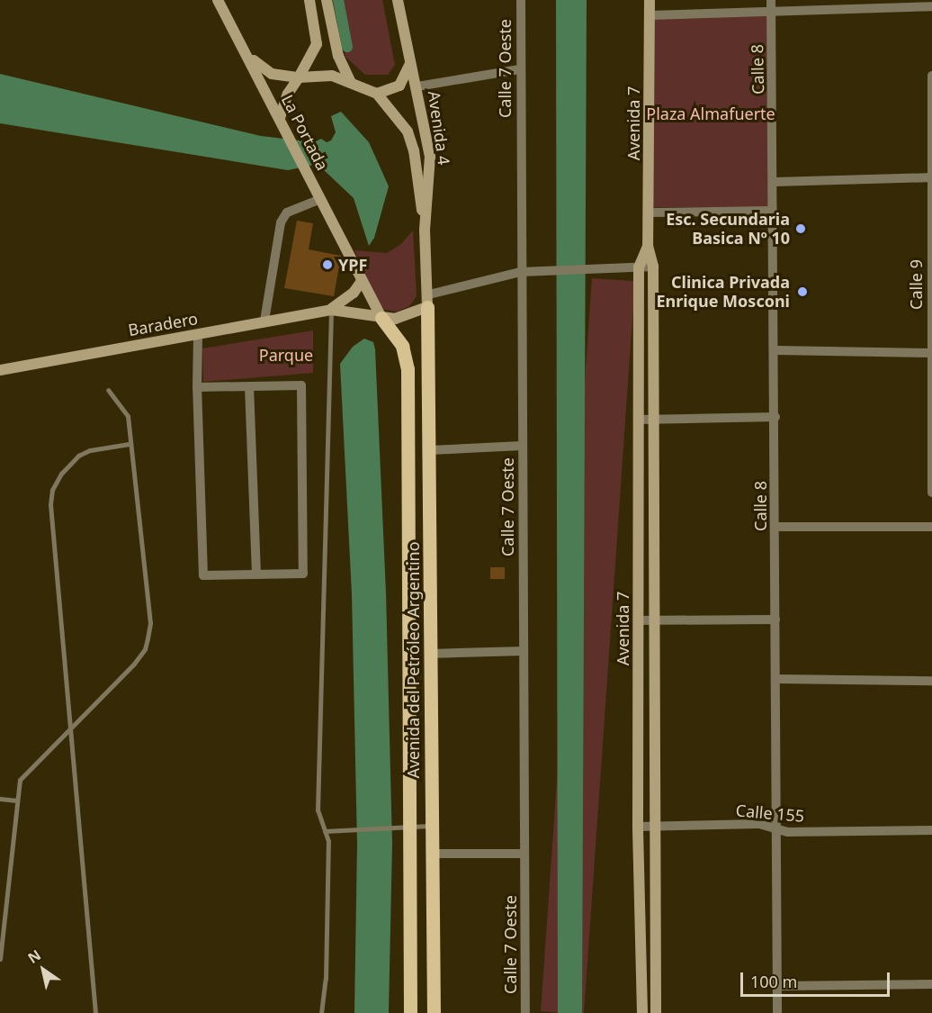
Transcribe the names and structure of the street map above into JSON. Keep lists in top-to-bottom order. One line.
{"streets":{"main road":["Avenida 7","Avenida 4","La Portada","Baradero","Avenida del Petróleo Argentino"],"street":["Calle 7 Oeste","Calle 8","Calle 9","Calle 155"]},"crossings":[["Calle 8","Calle 155"],["Avenida 7","Calle 155"],["Avenida 4","Baradero"],["Avenida 4","Avenida del Petróleo Argentino"],["La Portada","Baradero"],["La Portada","Avenida del Petróleo Argentino"],["Baradero","Avenida del Petróleo Argentino"]],"parks":["Plaza Almafuerte","Parque"],"places":["Esc. Secundaria Basica Nº 10","YPF","Clinica Privada Enrique Mosconi"],"scale_bar":"100 m","north":"top left"}
